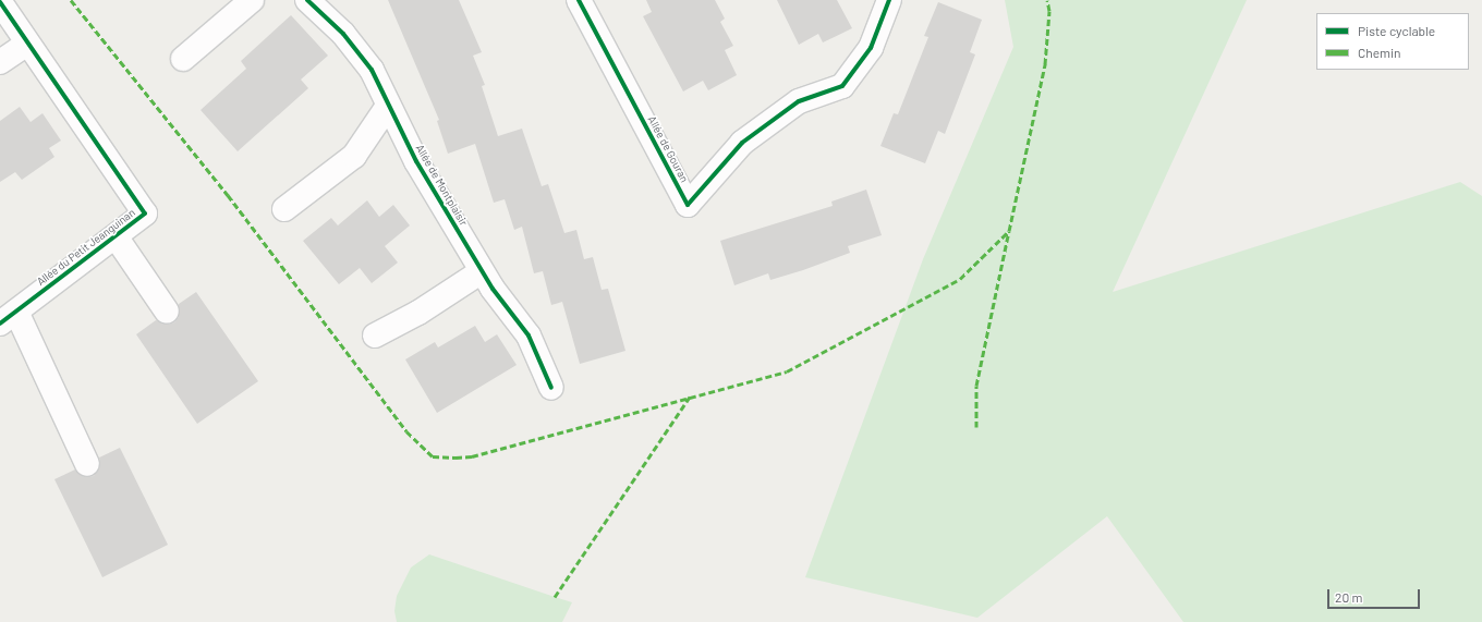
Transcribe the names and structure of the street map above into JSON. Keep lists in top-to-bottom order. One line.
{"streets":{"street":["Allée de Gouran","Allée de Montplaisir","Allée du Petit Jeanguinan"]},"legend":["Piste cyclable","Chemin"],"scale_bar":"20 m"}
